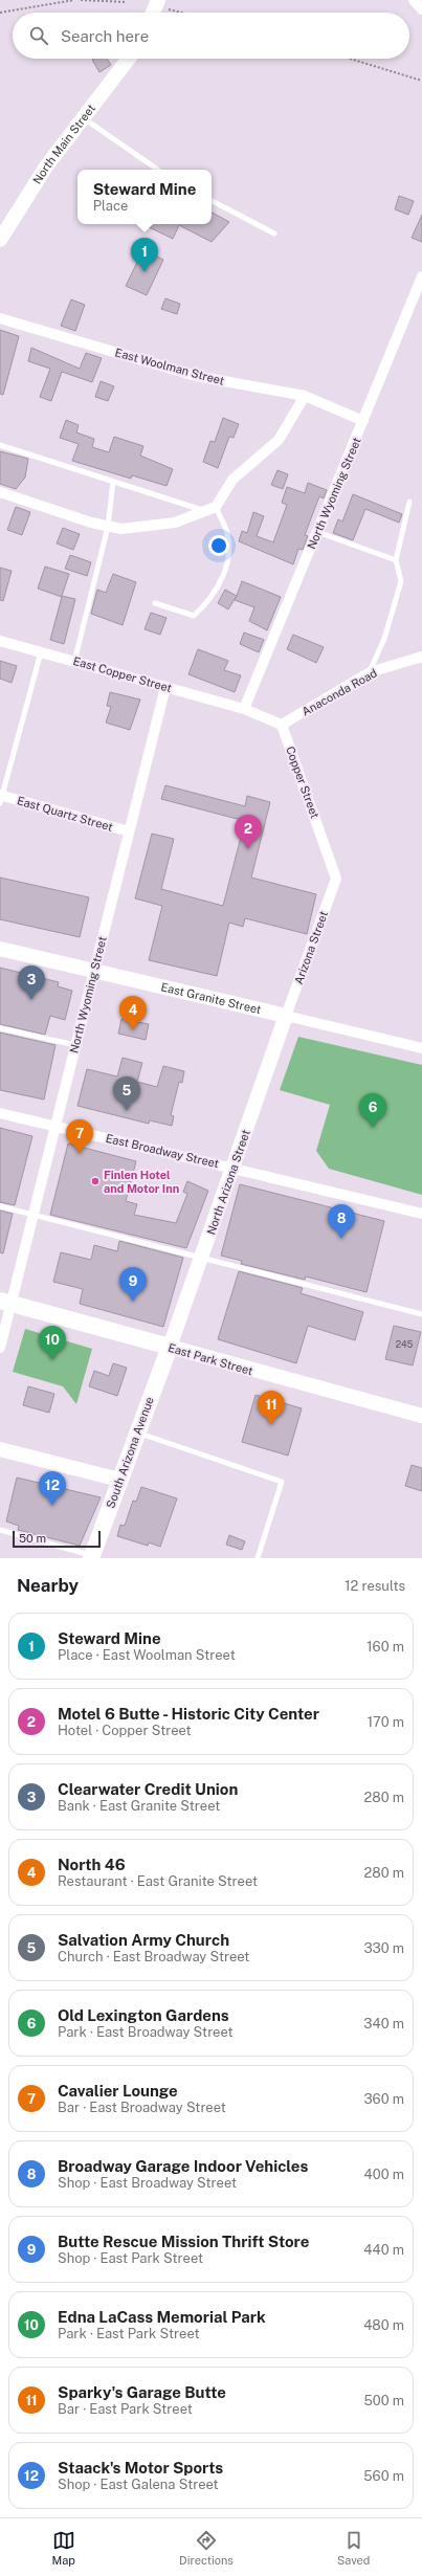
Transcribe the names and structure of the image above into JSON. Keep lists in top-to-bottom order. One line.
{"streets":{"main road":["East Park Street","South Arizona Avenue"],"street":["North Main Street","East Woolman Street","North Wyoming Street","East Copper Street","Anaconda Road","Copper Street","East Quartz Street","Arizona Street","East Granite Street","East Broadway Street","North Arizona Street"]},"crossings":[["East Woolman Street","North Wyoming Street"],["North Wyoming Street","East Copper Street"],["North Wyoming Street","East Quartz Street"],["North Wyoming Street","East Granite Street"],["North Wyoming Street","East Broadway Street"],["North Wyoming Street","East Park Street"],["Anaconda Road","Copper Street"],["Copper Street","Arizona Street"],["Arizona Street","East Granite Street"],["Arizona Street","North Arizona Street"],["East Granite Street","North Arizona Street"],["East Broadway Street","North Arizona Street"],["North Arizona Street","East Park Street"],["North Arizona Street","South Arizona Avenue"],["East Park Street","South Arizona Avenue"]],"places":["Finlen Hotel and Motor Inn"],"house_numbers":["245"],"scale_bar":"50 m","page":{"search":"Search here","popup":["Steward Mine","Place"],"pins":["1","2","3","4","5","6","7","8","9","10","11","12"],"scale":"50 m","heading":["Nearby","12 results"],"list":[{"mark":"1","name":"Steward Mine","note":"Place · East Woolman Street","value":"160 m"},{"mark":"2","name":"Motel 6 Butte - Historic City Center","note":"Hotel · Copper Street","value":"170 m"},{"mark":"3","name":"Clearwater Credit Union","note":"Bank · East Granite Street","value":"280 m"},{"mark":"4","name":"North 46","note":"Restaurant · East Granite Street","value":"280 m"},{"mark":"5","name":"Salvation Army Church","note":"Church · East Broadway Street","value":"330 m"},{"mark":"6","name":"Old Lexington Gardens","note":"Park · East Broadway Street","value":"340 m"},{"mark":"7","name":"Cavalier Lounge","note":"Bar · East Broadway Street","value":"360 m"},{"mark":"8","name":"Broadway Garage Indoor Vehicles","note":"Shop · East Broadway Street","value":"400 m"},{"mark":"9","name":"Butte Rescue Mission Thrift Store","note":"Shop · East Park Street","value":"440 m"},{"mark":"10","name":"Edna LaCass Memorial Park","note":"Park · East Park Street","value":"480 m"},{"mark":"11","name":"Sparky's Garage Butte","note":"Bar · East Park Street","value":"500 m"},{"mark":"12","name":"Staack's Motor Sports","note":"Shop · East Galena Street","value":"560 m"}],"nav":["Map","Directions","Saved"]}}
